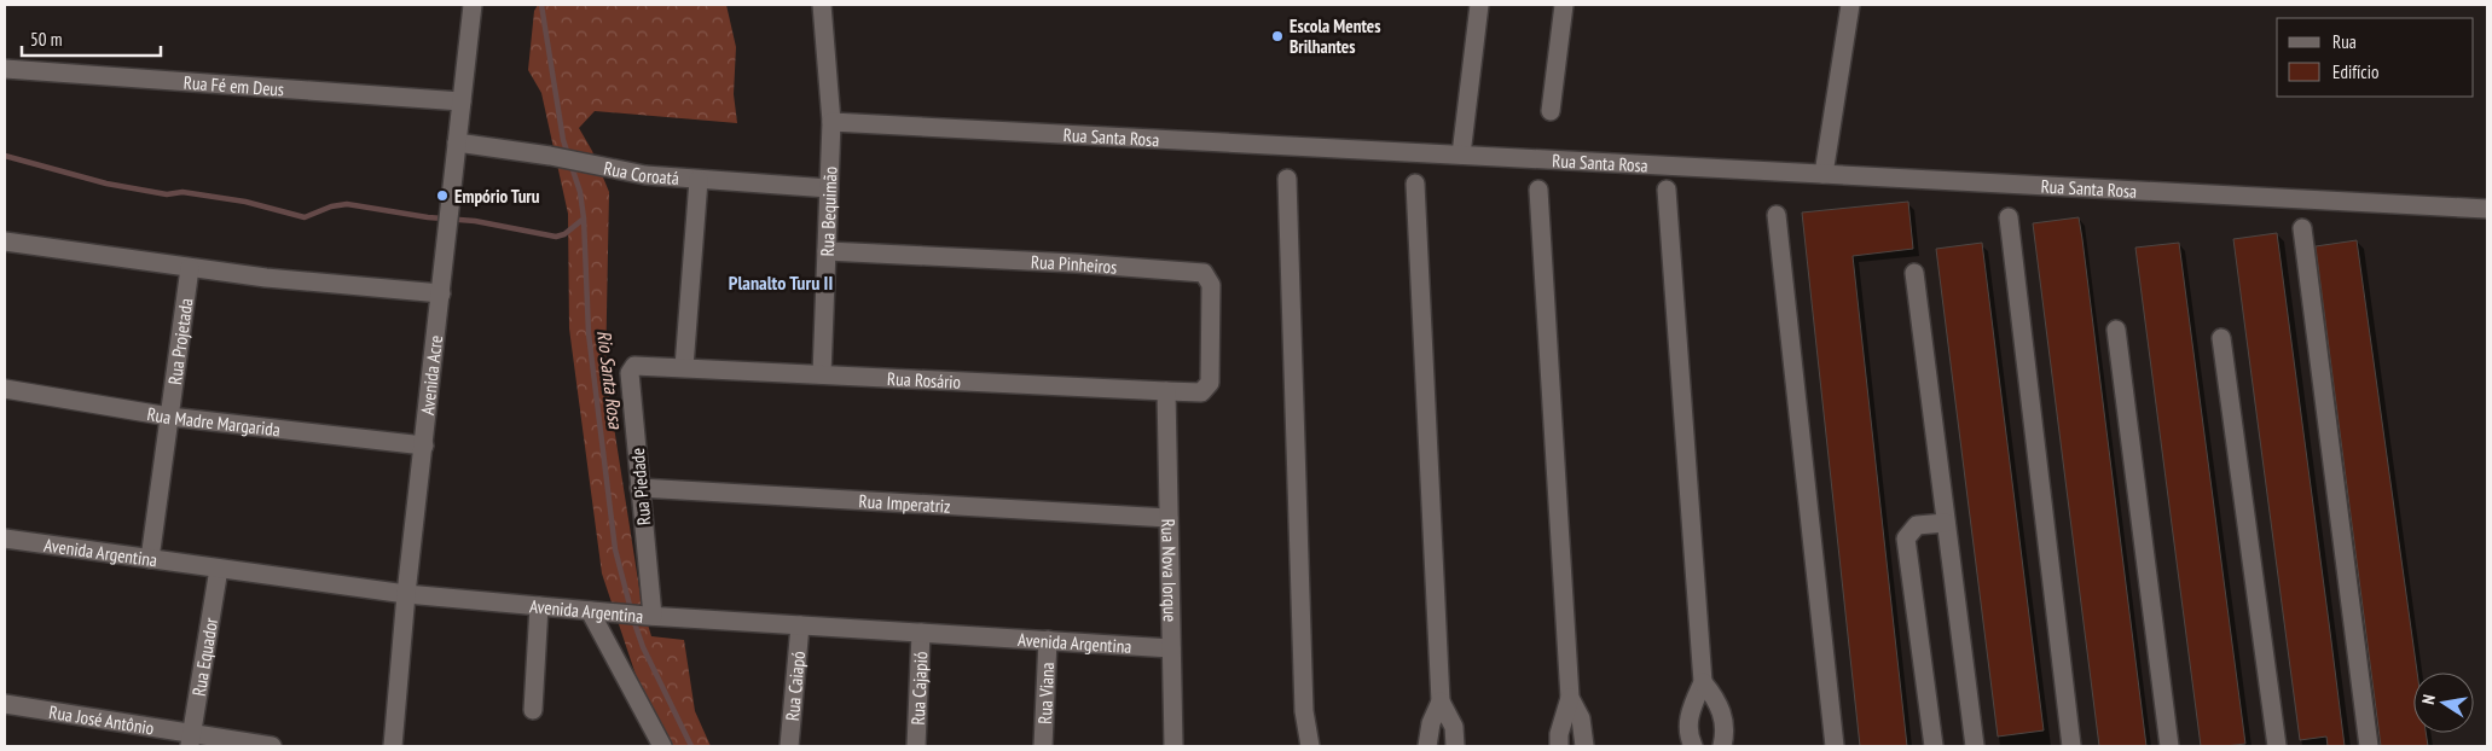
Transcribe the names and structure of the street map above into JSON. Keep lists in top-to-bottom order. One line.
{"streets":{"street":["Rua Fé em Deus","Rua Santa Rosa","Rua Coroatá","Rua Bequimão","Rua Pinheiros","Rua Projetada","Avenida Acre","Rua Rosário","Rua Madre Margarida","Rua Piedade","Rua Imperatriz","Avenida Argentina","Rua Nova Iorque","Rua Equador","Rua Caiapó","Rua Cajapió","Rua Viana","Rua José Antônio"]},"crossings":[["Rua Fé em Deus","Avenida Acre"],["Rua Santa Rosa","Rua Bequimão"],["Rua Coroatá","Rua Bequimão"],["Rua Coroatá","Avenida Acre"],["Rua Bequimão","Rua Pinheiros"],["Rua Bequimão","Rua Rosário"],["Rua Pinheiros","Rua Rosário"],["Rua Projetada","Rua Madre Margarida"],["Rua Projetada","Avenida Argentina"],["Avenida Acre","Rua Madre Margarida"],["Avenida Acre","Avenida Argentina"],["Rua Rosário","Rua Piedade"],["Rua Rosário","Rua Nova Iorque"],["Rua Piedade","Rua Imperatriz"],["Rua Piedade","Avenida Argentina"],["Rua Imperatriz","Rua Nova Iorque"],["Avenida Argentina","Rua Nova Iorque"],["Avenida Argentina","Rua Equador"],["Avenida Argentina","Rua Caiapó"],["Avenida Argentina","Rua Cajapió"],["Avenida Argentina","Rua Viana"],["Rua Equador","Rua José Antônio"]],"districts":["Planalto Turu II"],"water":["Rio Santa Rosa"],"places":["Escola Mentes Brilhantes","Empório Turu"],"legend":["Rua","Edifício"],"scale_bar":"50 m","north":"left"}
